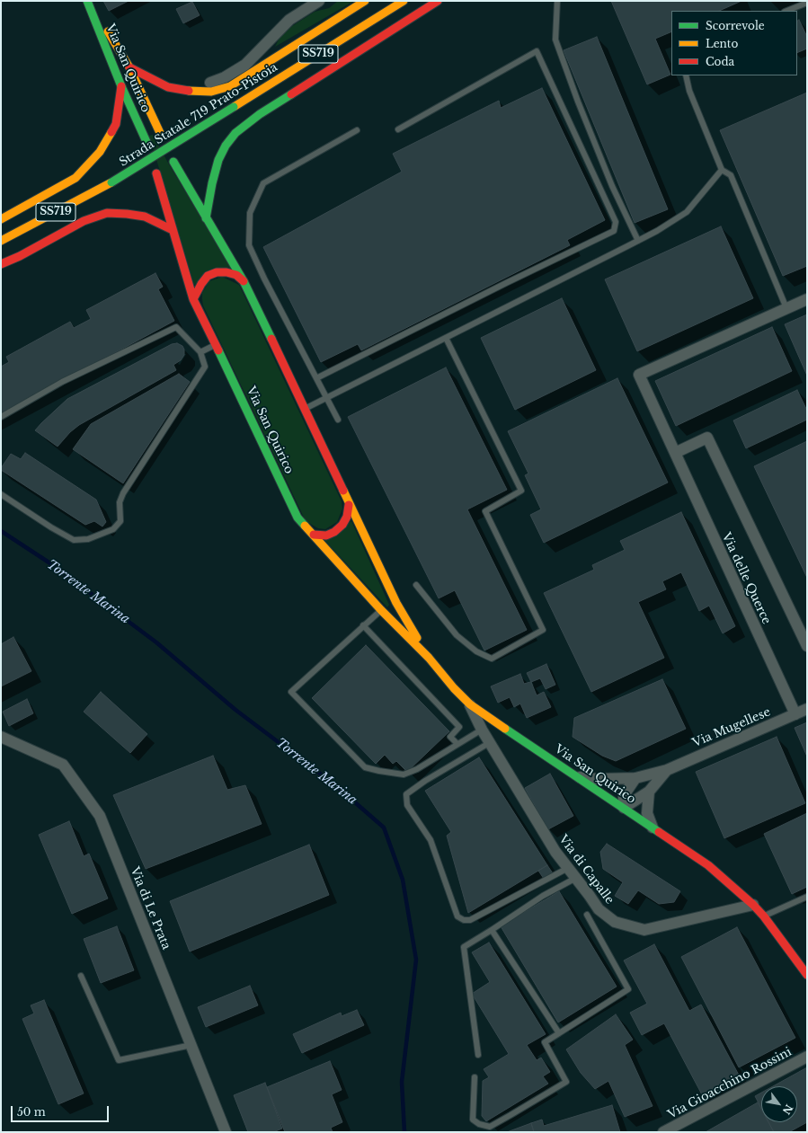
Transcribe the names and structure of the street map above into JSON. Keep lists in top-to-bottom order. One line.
{"streets":{"main road":["SS719","Via San Quirico","Strada Statale 719 Prato-Pistoia"],"street":["Via delle Querce","Via Mugellese","Via di Capalle","Via di Le Prata","Via Gioacchino Rossini"]},"crossings":[["Via San Quirico","Via Mugellese"],["Via San Quirico","Via di Capalle"],["Via delle Querce","Via Mugellese"]],"water":["Torrente Marina"],"legend":["Scorrevole","Lento","Coda"],"scale_bar":"50 m","north":"bottom right"}
